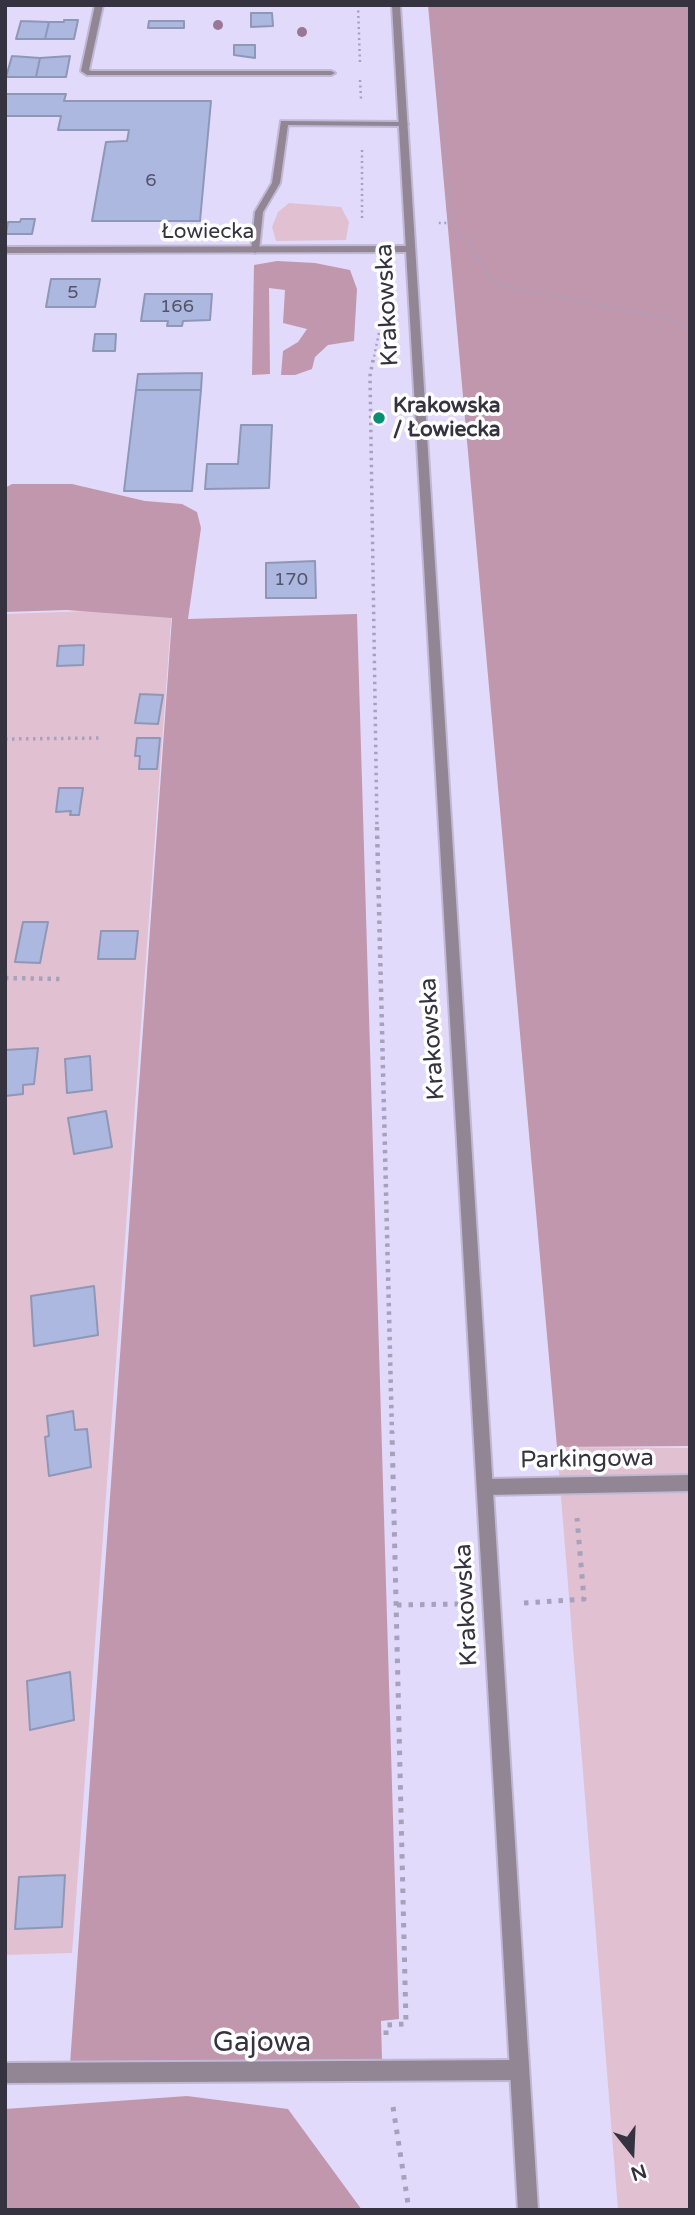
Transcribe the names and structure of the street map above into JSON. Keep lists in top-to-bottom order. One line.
{"streets":{"street":["Łowiecka","Krakowska","Parkingowa","Gajowa"]},"crossings":[["Łowiecka","Krakowska"],["Krakowska","Parkingowa"],["Krakowska","Gajowa"]],"places":["Krakowska / Łowiecka"],"house_numbers":["6","5","166","170"],"north":"bottom"}
